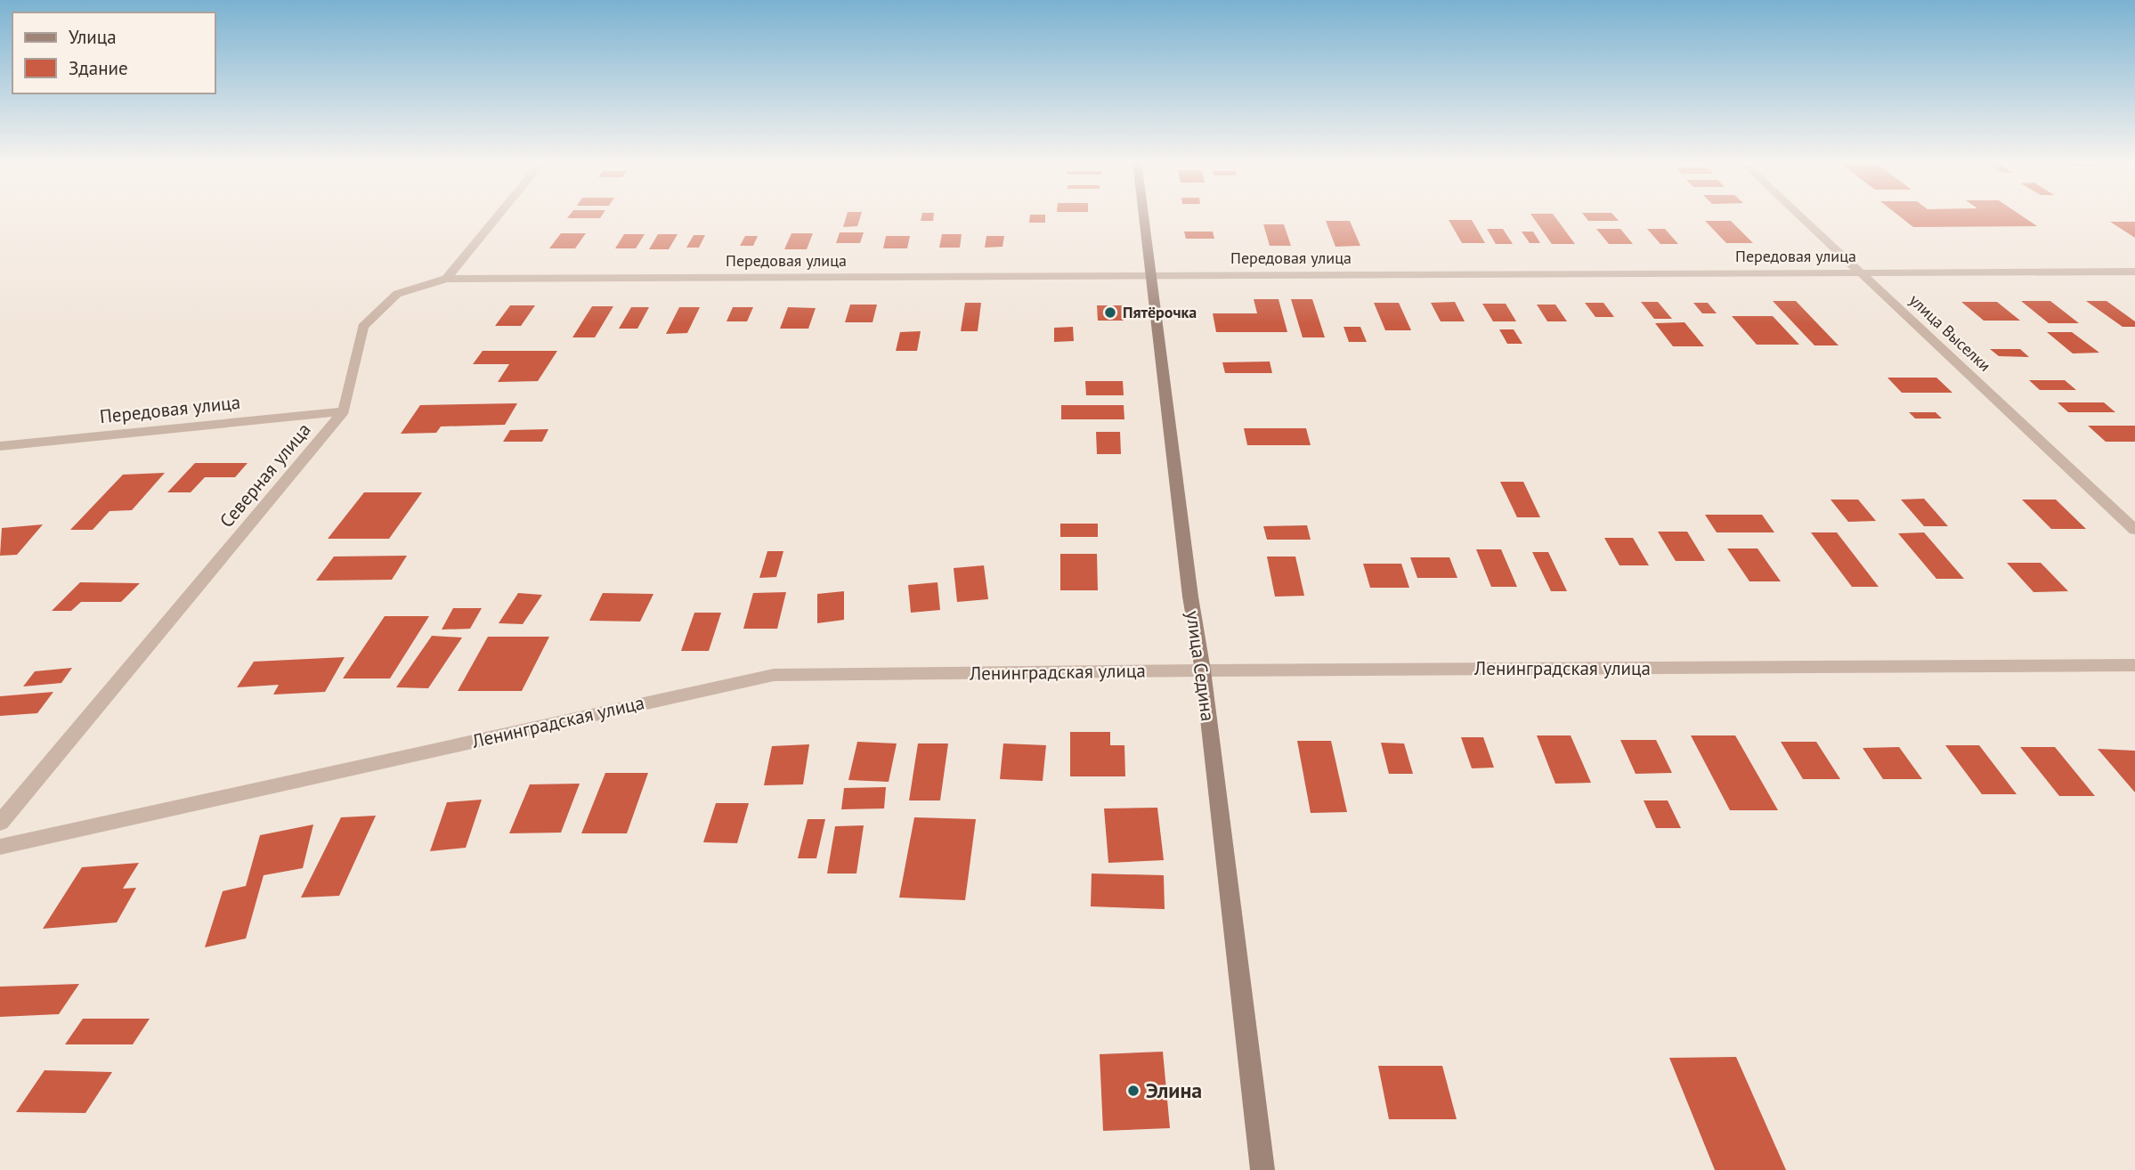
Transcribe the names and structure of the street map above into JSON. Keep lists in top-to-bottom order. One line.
{"streets":{"main road":["улица Седина"],"street":["Передовая улица","улица Выселки","Северная улица","Ленинградская улица"]},"crossings":[["Передовая улица","улица Выселки"],["Передовая улица","Северная улица"],["Передовая улица","улица Седина"],["улица Седина","Ленинградская улица"]],"places":["Пятёрочка","Элина"],"legend":["Улица","Здание"]}
